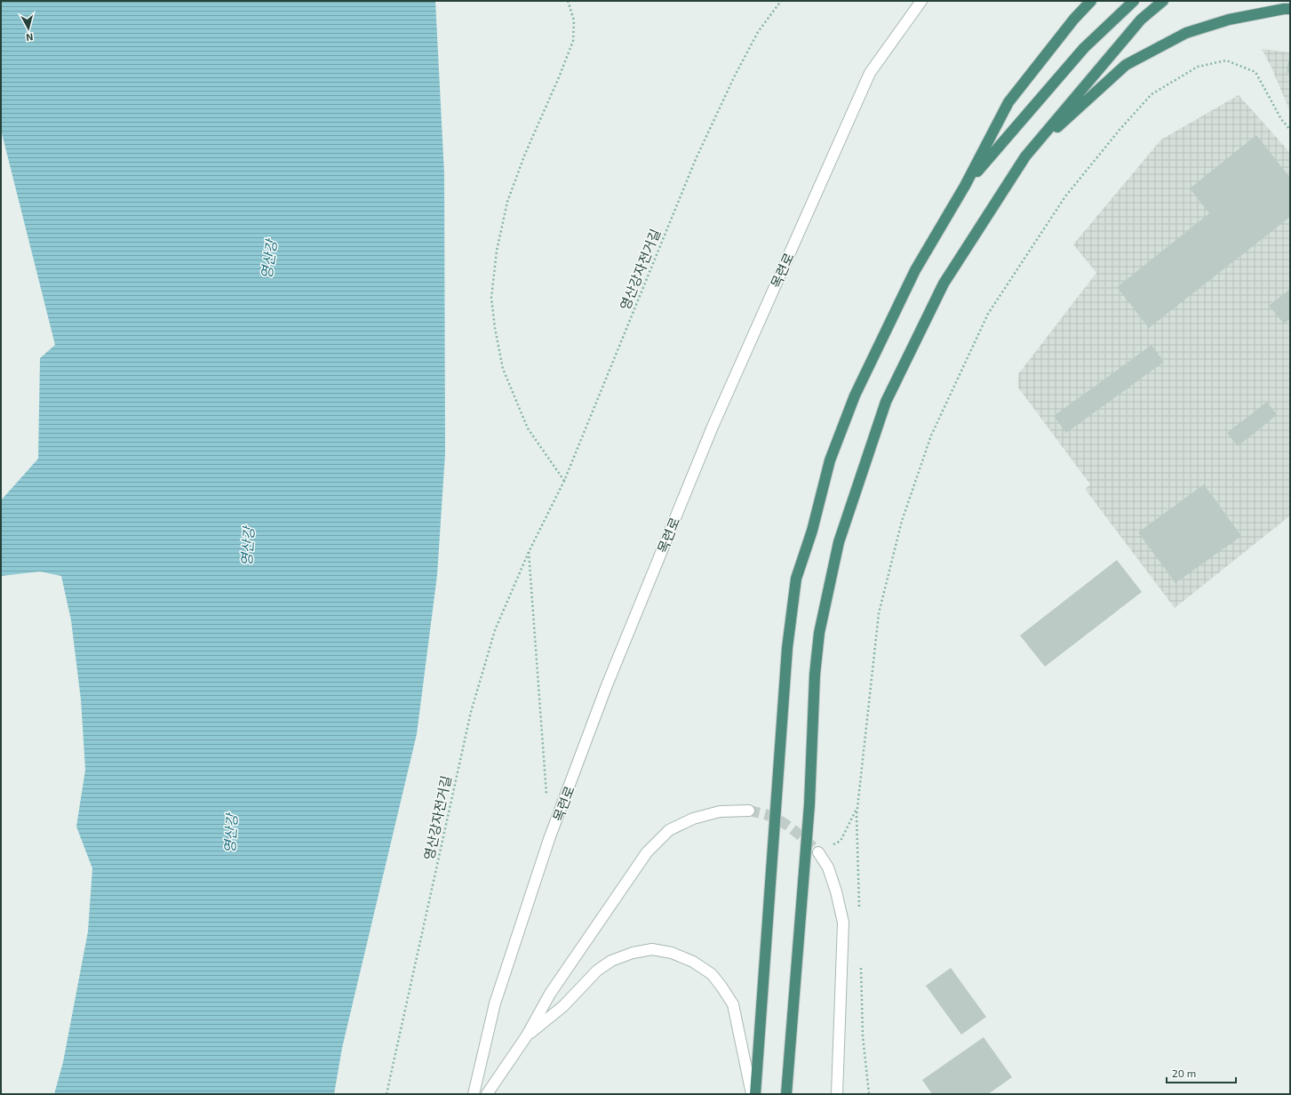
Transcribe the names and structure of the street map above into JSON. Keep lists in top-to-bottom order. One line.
{"streets":{"street":["목련로"],"path":["영산강자전거길"]},"water":["영산강"],"scale_bar":"20 m","north":"bottom"}
